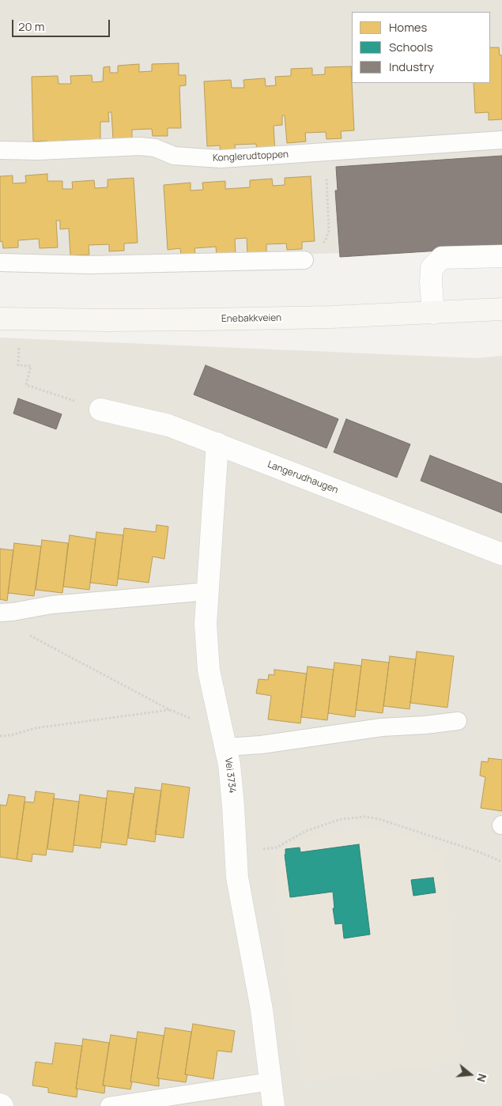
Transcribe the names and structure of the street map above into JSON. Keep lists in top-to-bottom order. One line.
{"streets":{"main road":["Enebakkveien"],"street":["Langerudhaugen","Vei 3734"],"lane":["Konglerudtoppen"]},"crossings":[["Langerudhaugen","Vei 3734"]],"legend":["Homes","Schools","Industry"],"scale_bar":"20 m","north":"right"}
